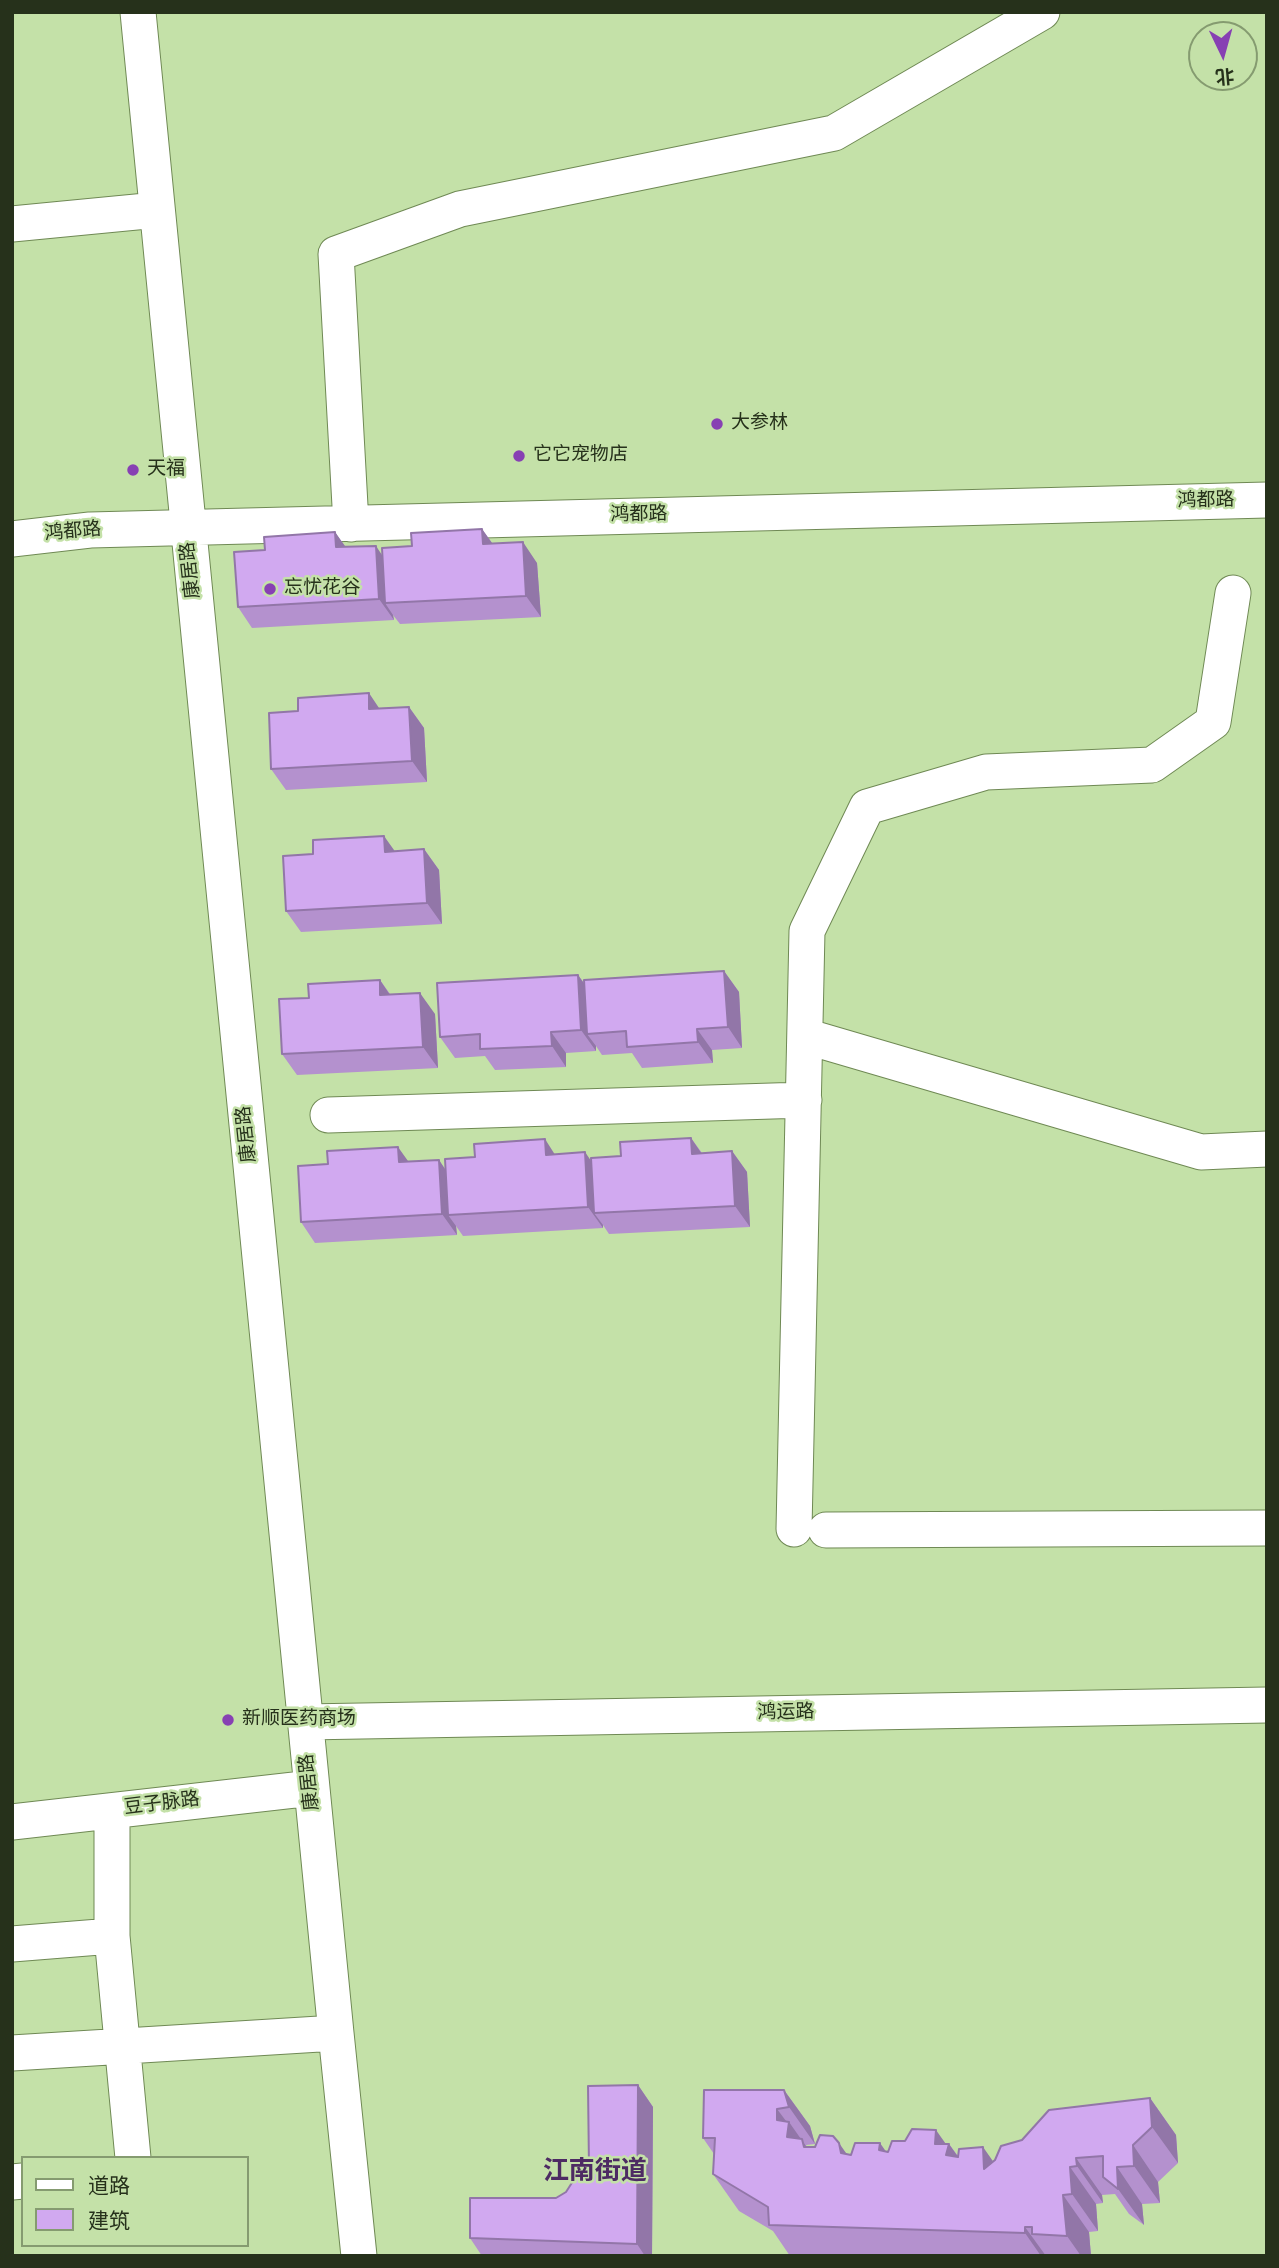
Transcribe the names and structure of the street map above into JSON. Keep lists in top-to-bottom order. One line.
{"streets":{"street":["鸿都路","康居路","鸿运路","豆子脉路"]},"crossings":[["鸿都路","康居路"],["康居路","鸿运路"],["康居路","豆子脉路"]],"districts":["江南街道"],"places":["大参林","它它宠物店","天福","忘忧花谷","新顺医药商场"],"legend":["道路","建筑"],"north":"bottom"}
